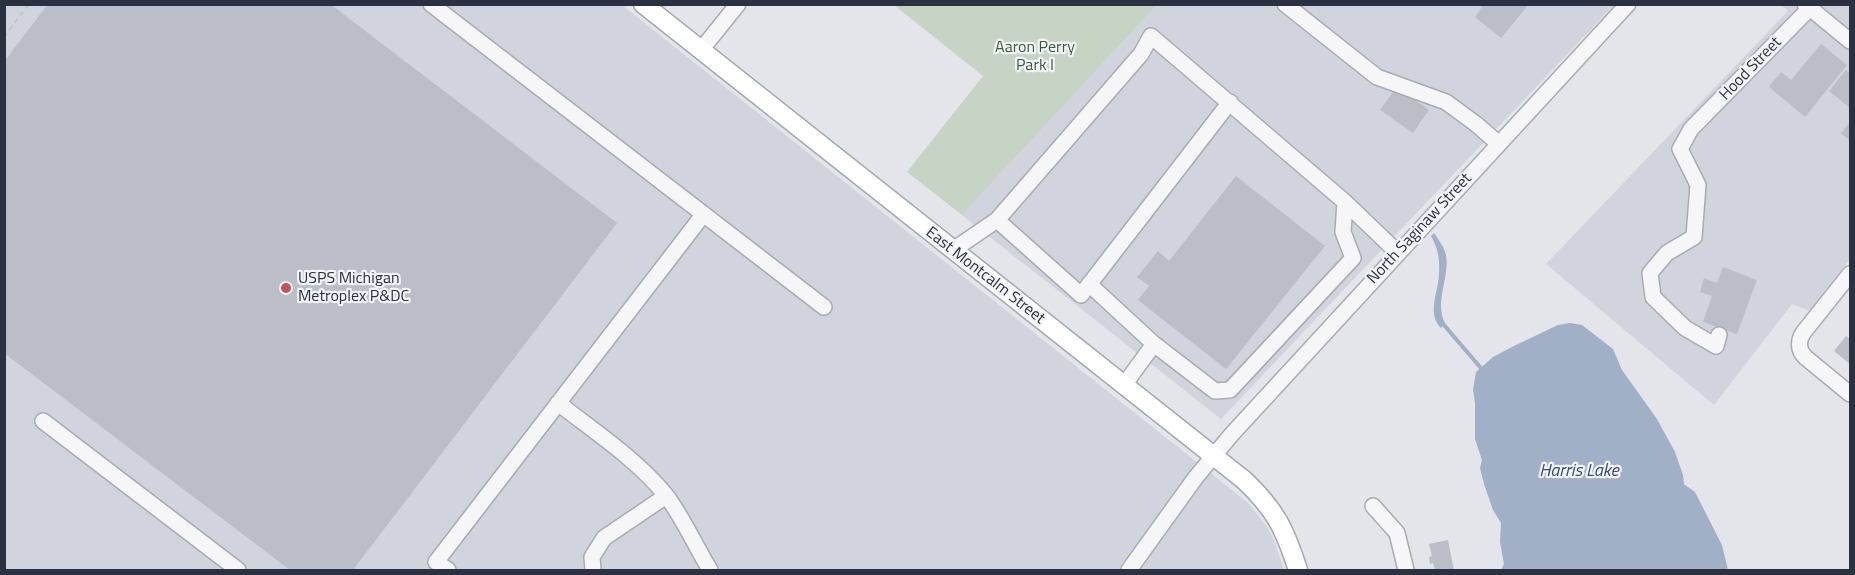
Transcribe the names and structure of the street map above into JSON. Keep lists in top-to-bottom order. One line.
{"streets":{"main road":["East Montcalm Street"],"street":["Hood Street","North Saginaw Street"]},"crossings":[["North Saginaw Street","East Montcalm Street"]],"water":["Harris Lake"],"parks":["Aaron Perry Park I"],"places":["USPS Michigan Metroplex P&DC"]}
